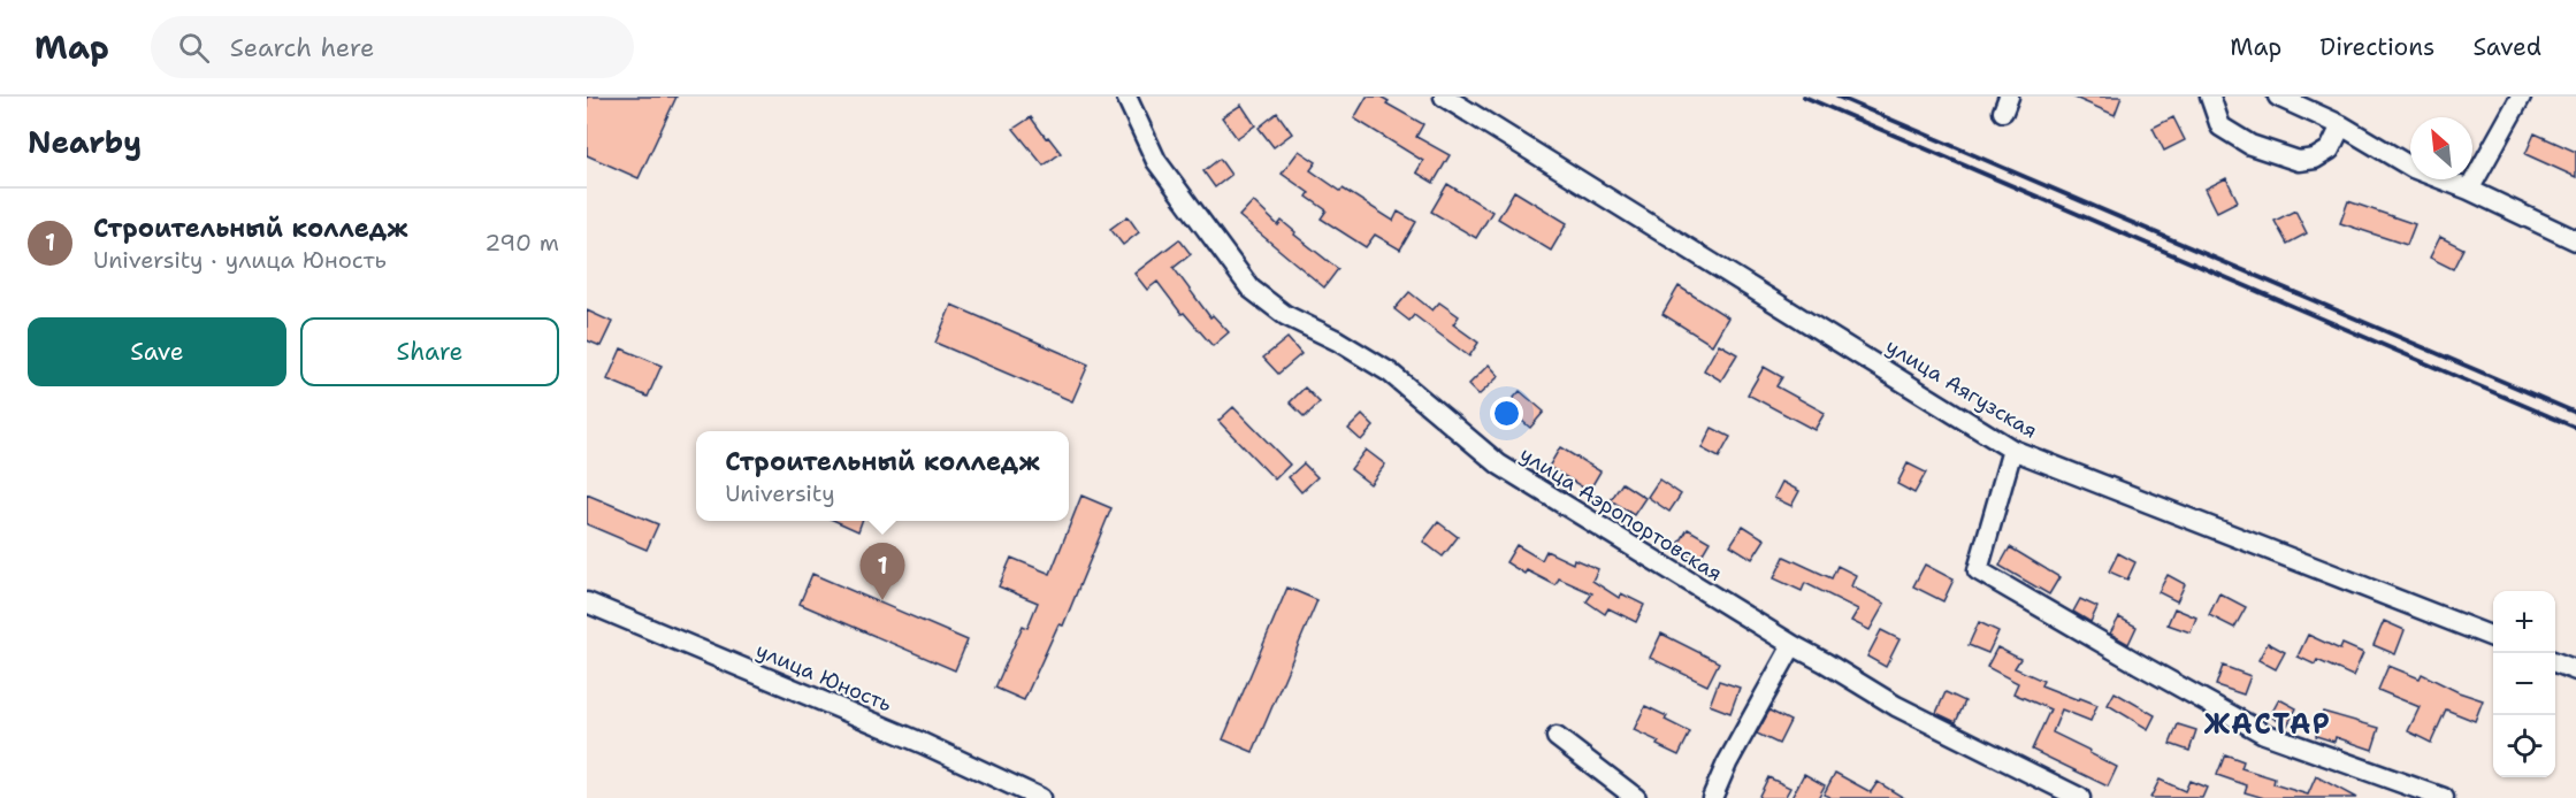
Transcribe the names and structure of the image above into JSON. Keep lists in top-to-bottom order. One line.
{"streets":{"street":["улица Аягузская","улица Аэропортовская","улица Юность"]},"districts":["ЖАСТАР"],"north":"top left","page":{"header":"Map","search":"Search here","nav":["Map","Directions","Saved"],"heading":"Nearby","list":[{"mark":"1","name":"Строительный колледж","note":"University · улица Юность","value":"290 m"}],"buttons":["Save","Share"],"popup":["Строительный колледж","University"],"pins":"1","map_buttons":["+","−"]}}
